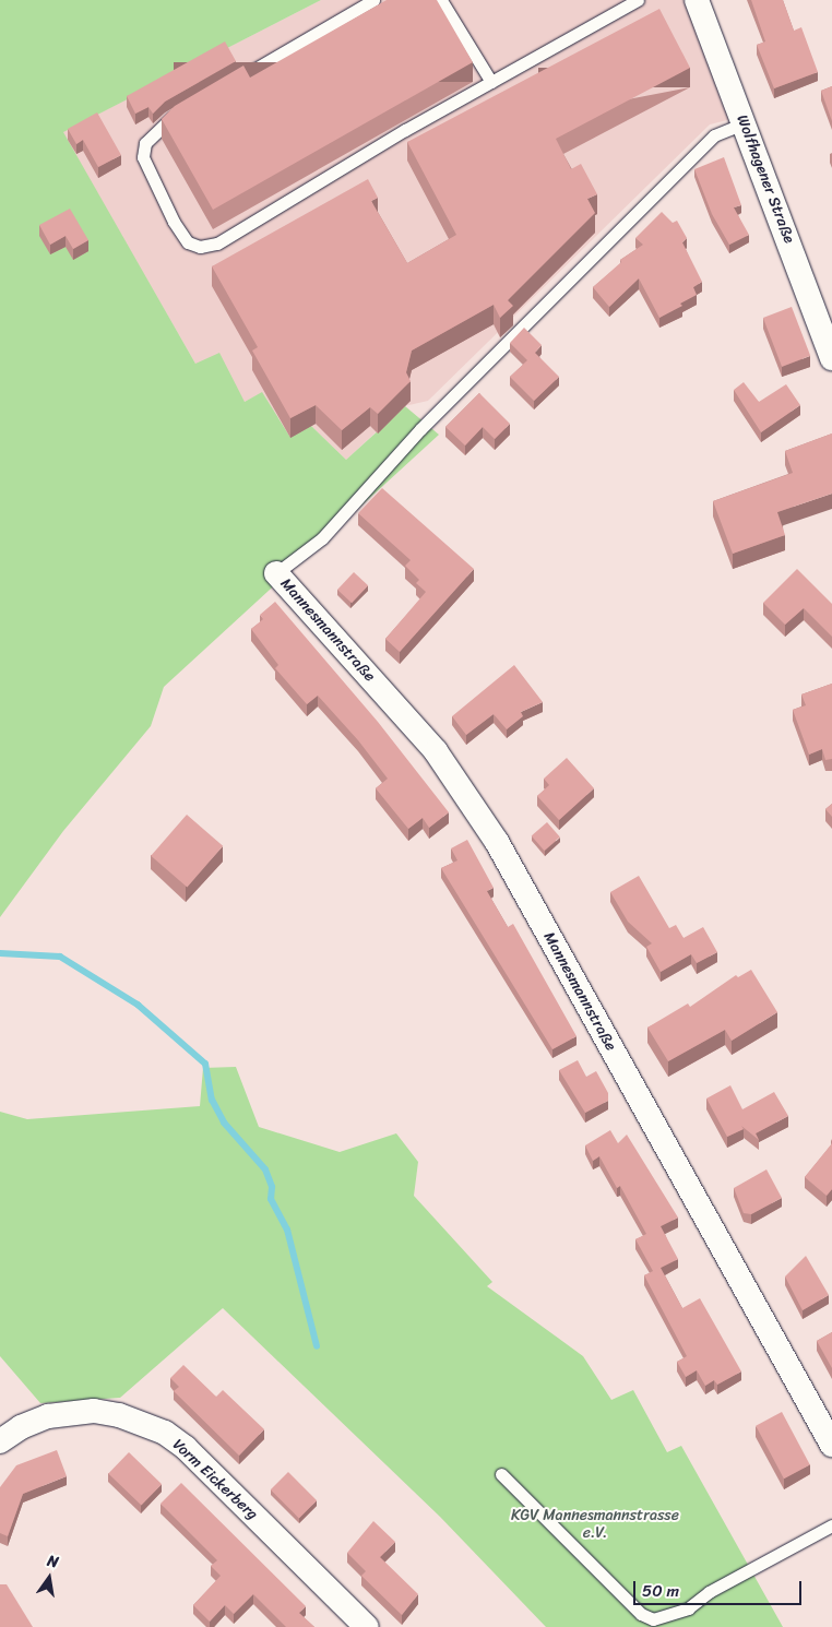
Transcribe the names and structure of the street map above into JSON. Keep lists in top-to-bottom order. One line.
{"streets":{"street":["Wolfhagener Straße","Mannesmannstraße","Vorm Eickerberg"]},"parks":["KGV Mannesmannstrasse e.V."],"scale_bar":"50 m","north":"top"}
